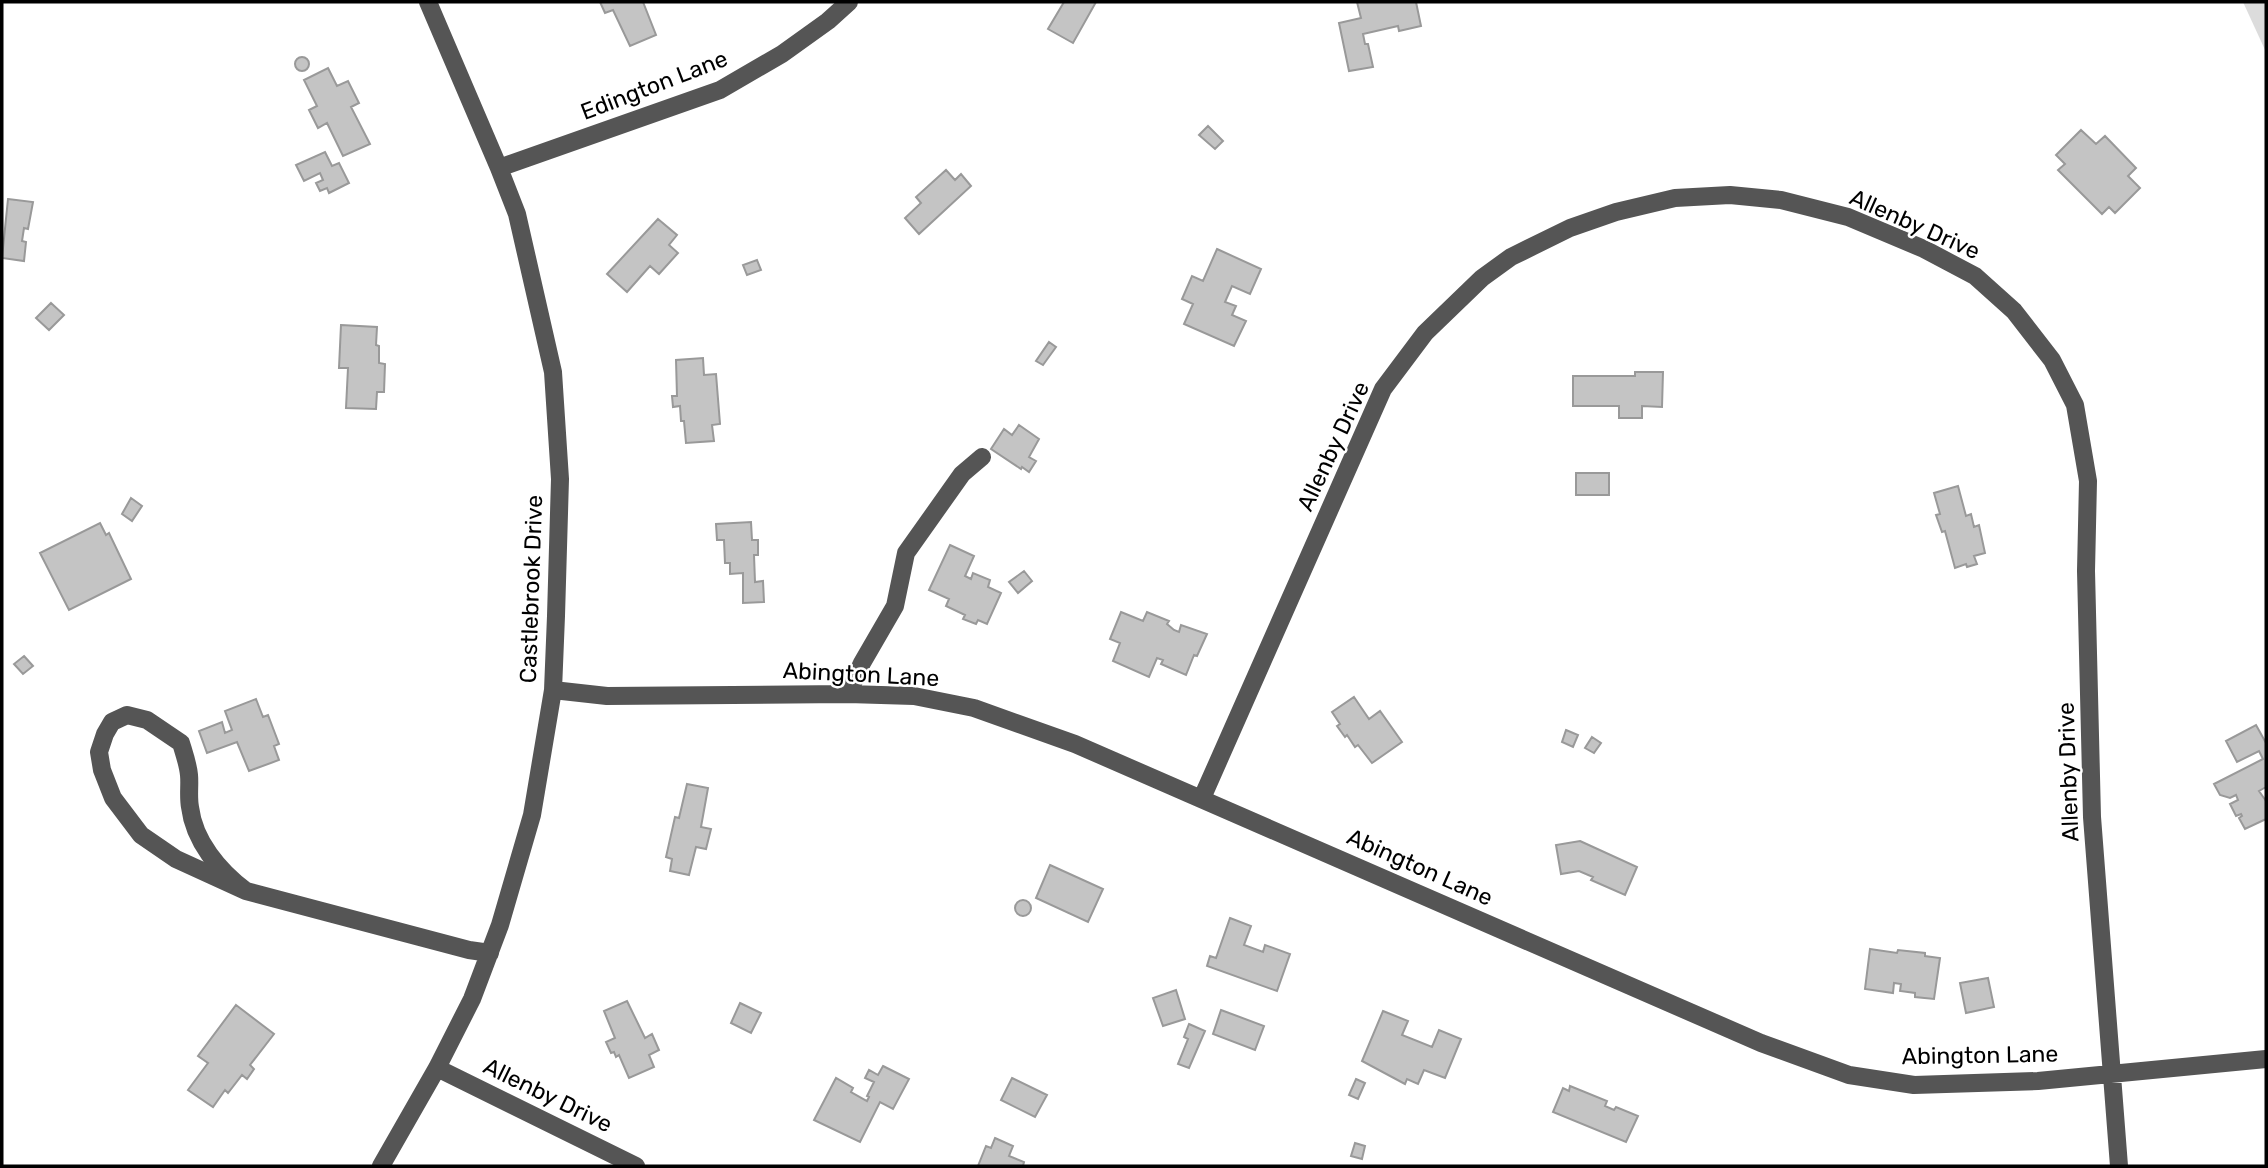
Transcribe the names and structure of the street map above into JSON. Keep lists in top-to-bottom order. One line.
{"streets":{"street":["Edington Lane","Allenby Drive","Castlebrook Drive","Abington Lane"]},"crossings":[["Edington Lane","Castlebrook Drive"],["Allenby Drive","Castlebrook Drive"],["Allenby Drive","Abington Lane"],["Castlebrook Drive","Abington Lane"]]}
